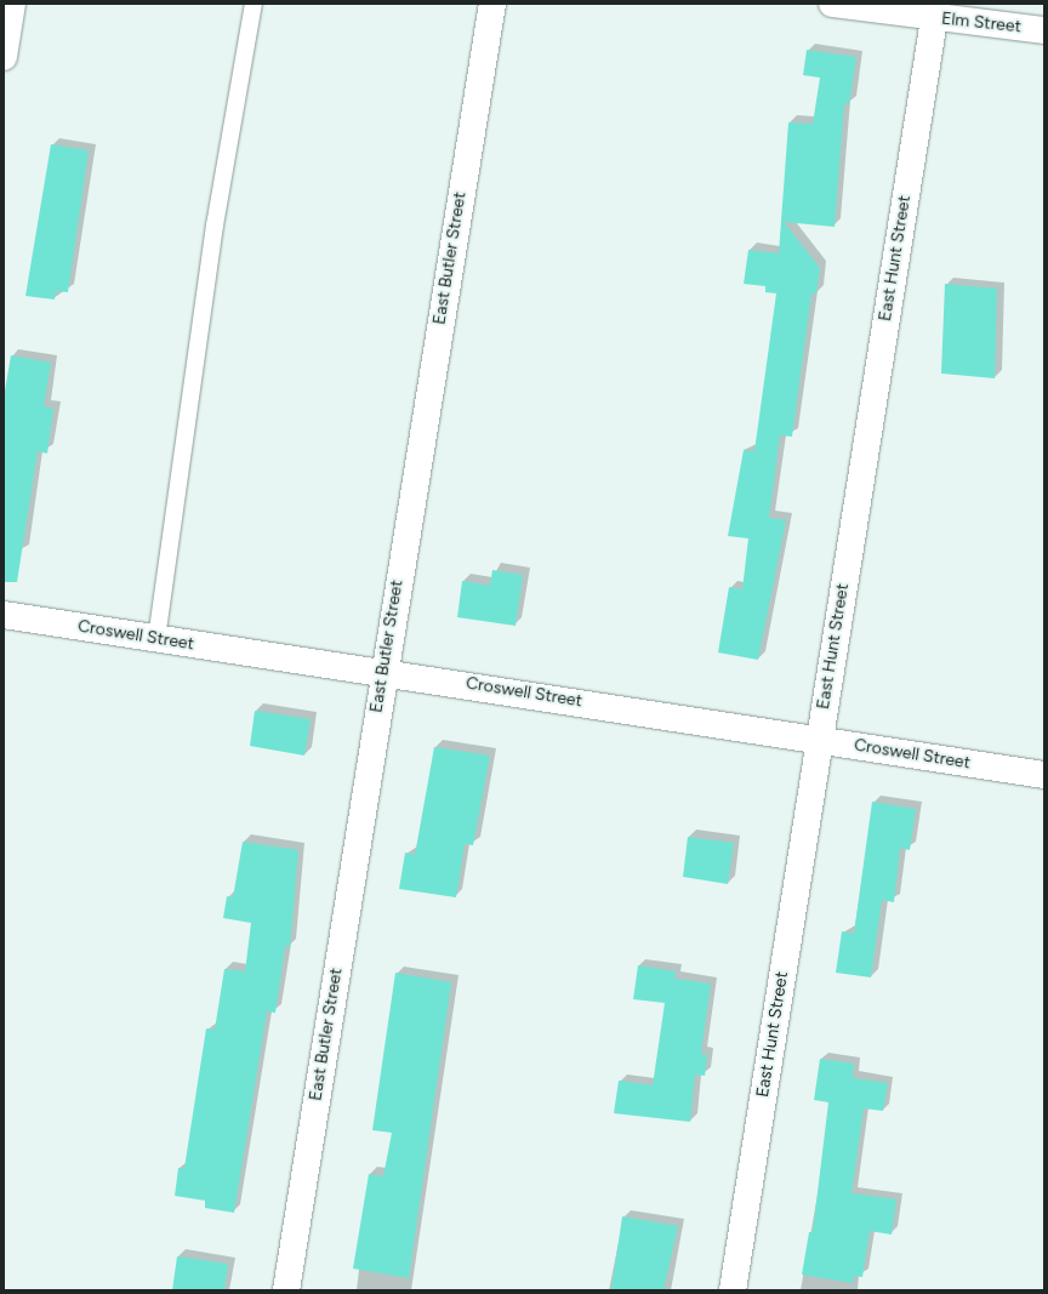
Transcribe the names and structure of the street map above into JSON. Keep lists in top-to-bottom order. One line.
{"streets":{"street":["Elm Street","East Butler Street","East Hunt Street","Croswell Street"]},"crossings":[["Elm Street","East Hunt Street"],["East Butler Street","Croswell Street"],["East Hunt Street","Croswell Street"]]}
